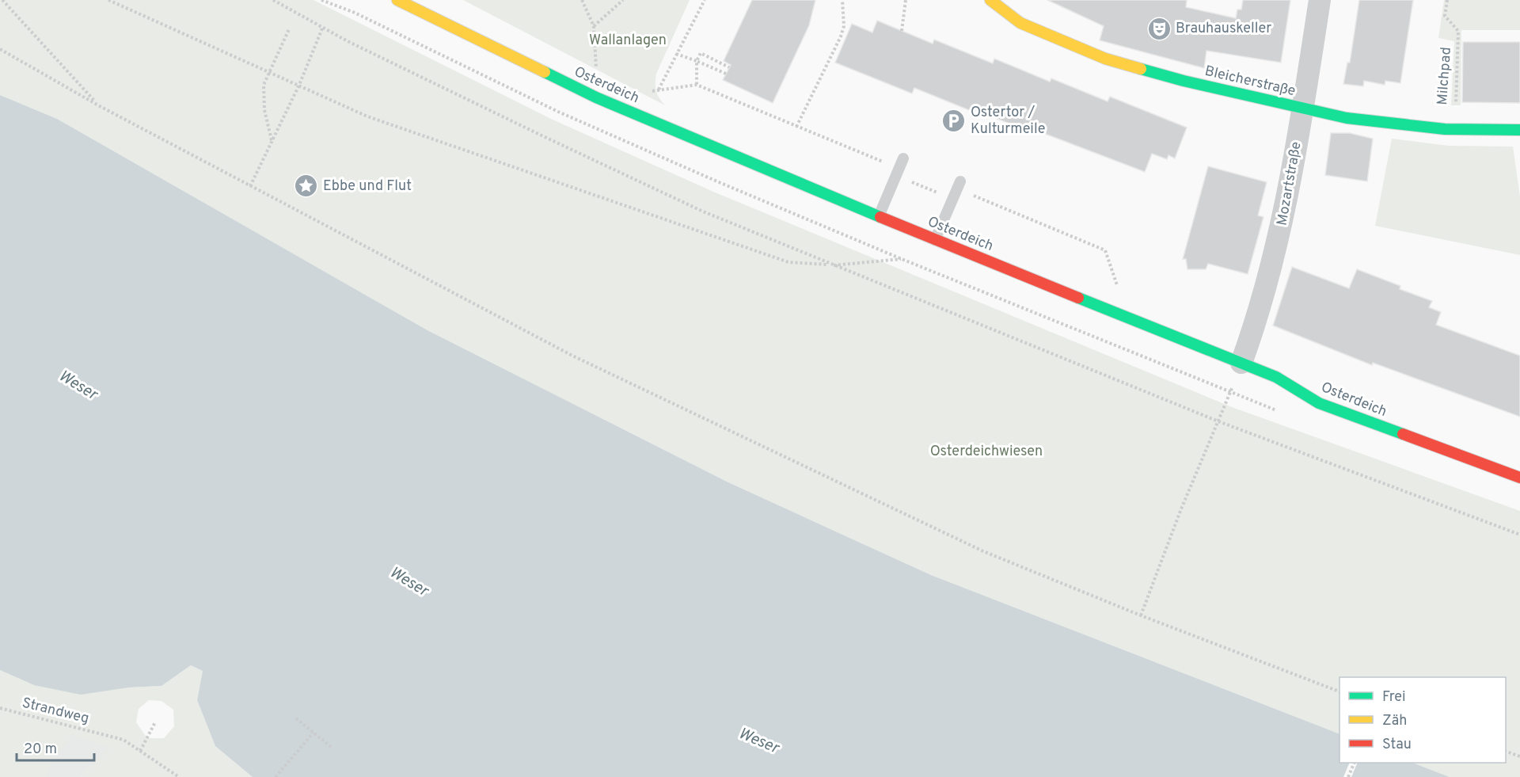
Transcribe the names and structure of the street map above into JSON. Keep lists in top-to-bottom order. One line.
{"streets":{"main road":["Bleicherstraße","Osterdeich"],"street":["Mozartstraße"],"path":["Milchpad","Strandweg"]},"crossings":[["Milchpad","Bleicherstraße"],["Bleicherstraße","Mozartstraße"],["Osterdeich","Mozartstraße"]],"water":["Weser"],"parks":["Wallanlagen","Osterdeichwiesen"],"places":{"theatre":["Brauhauskeller"],"parking":["Ostertor / Kulturmeile"],"place":["Ebbe und Flut"]},"legend":["Frei","Zäh","Stau"],"scale_bar":"20 m"}
